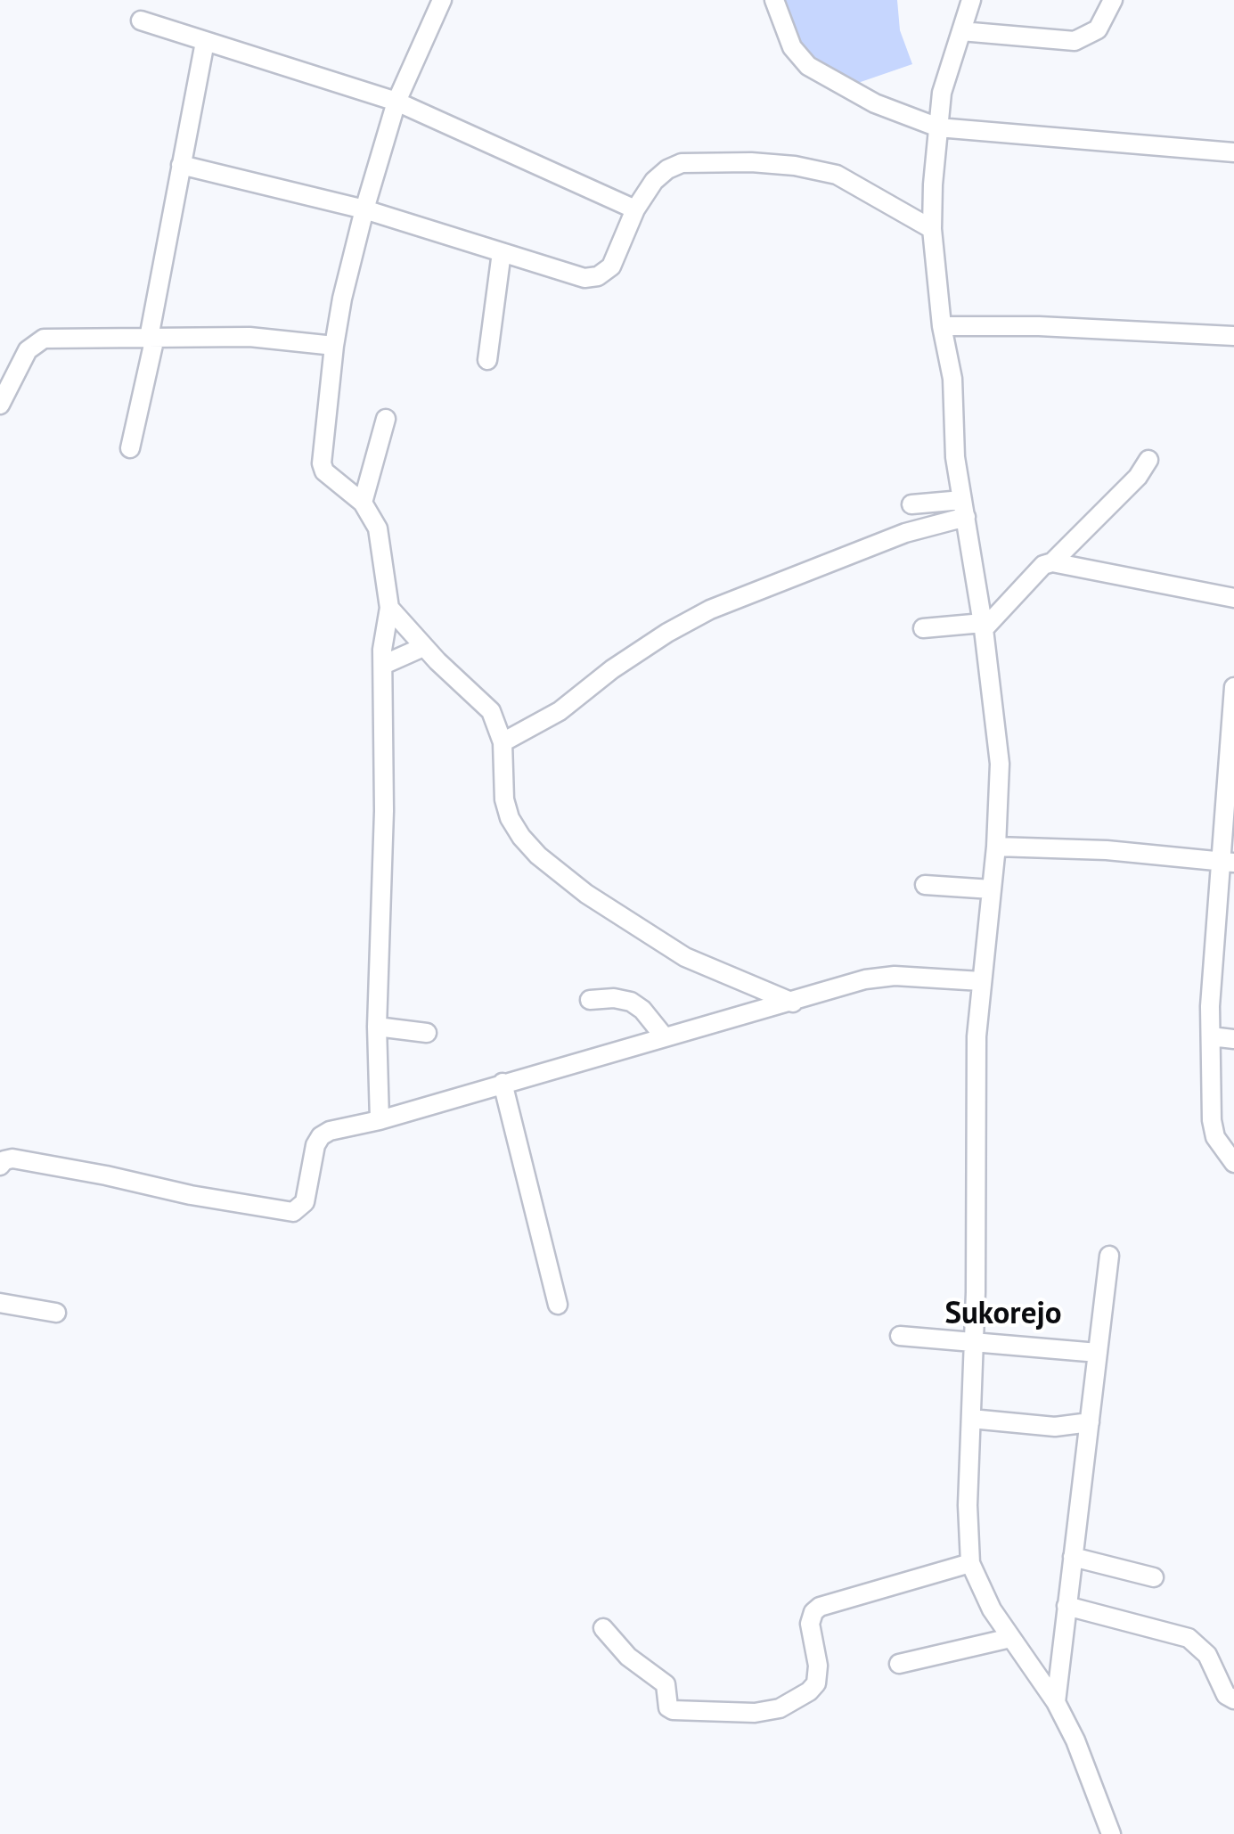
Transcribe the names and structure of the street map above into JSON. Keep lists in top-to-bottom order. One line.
{"districts":["Sukorejo"]}
